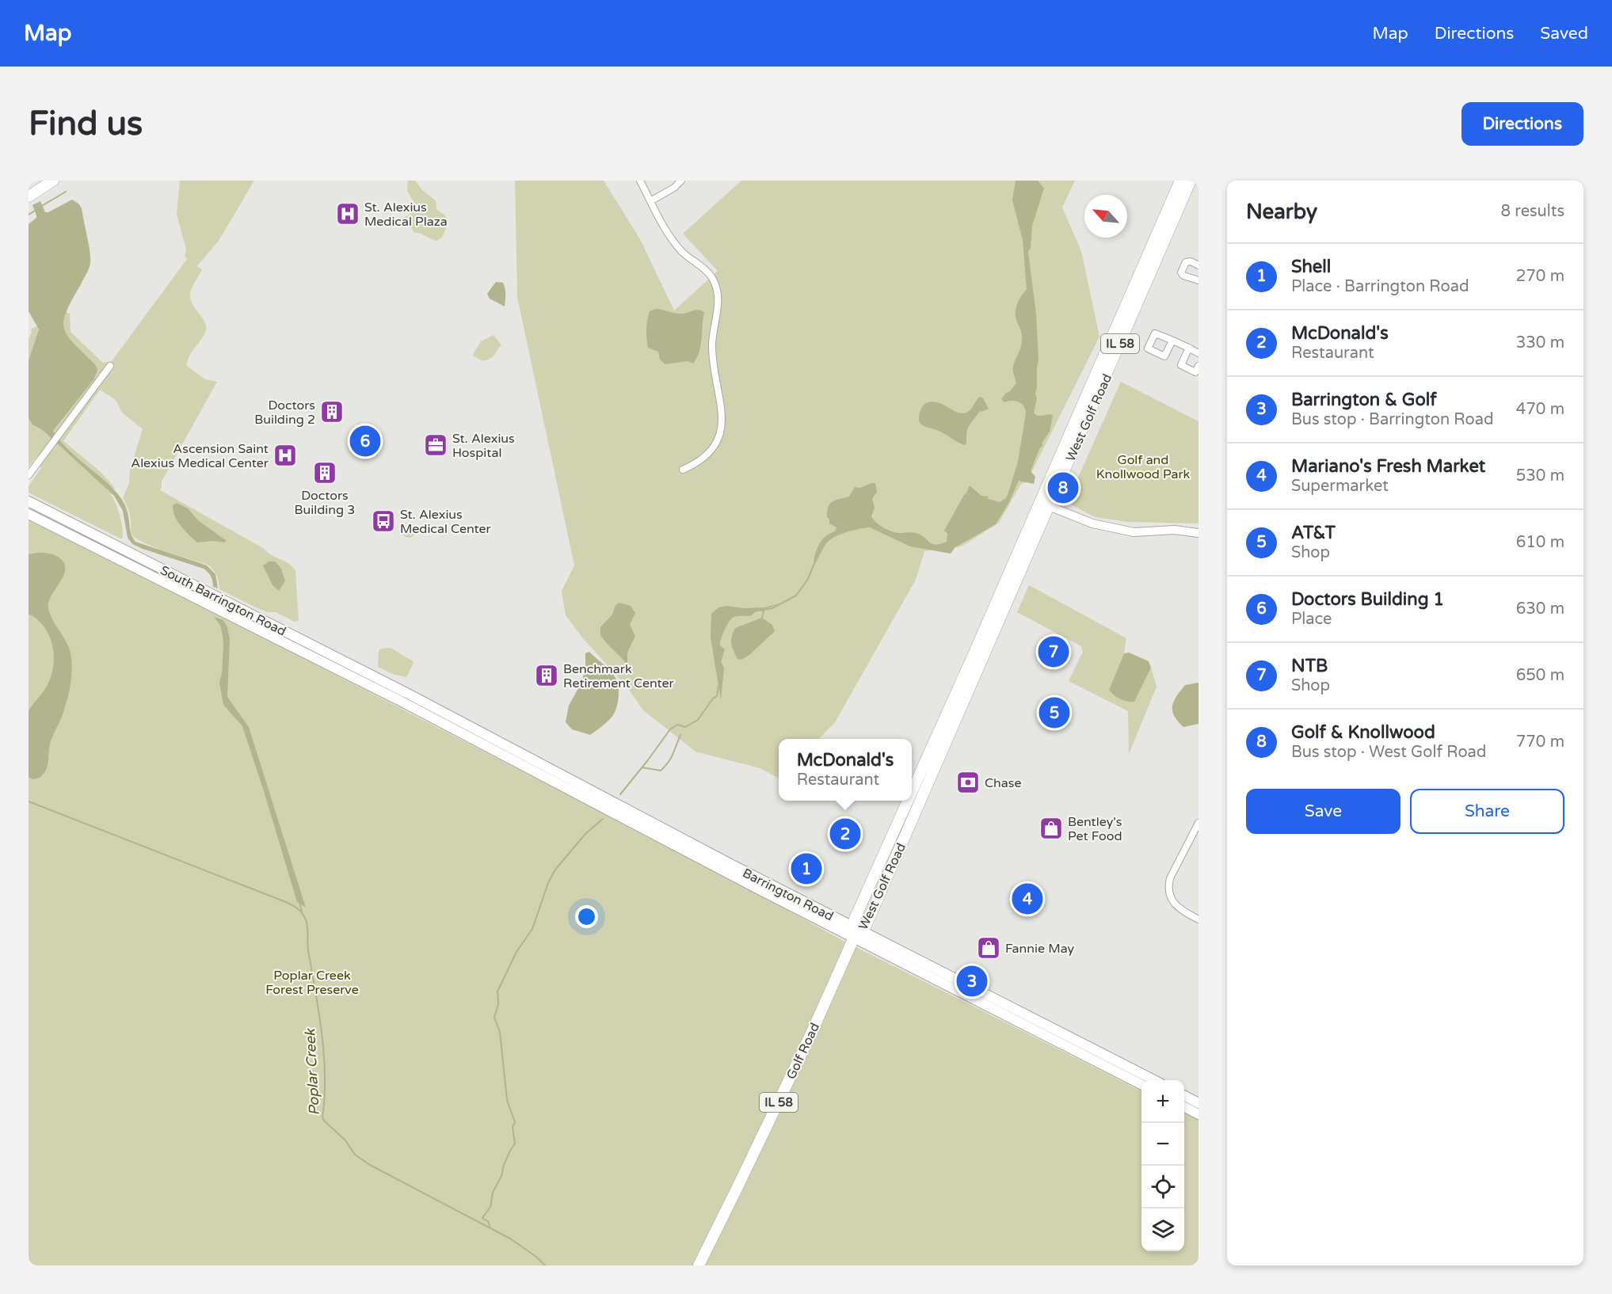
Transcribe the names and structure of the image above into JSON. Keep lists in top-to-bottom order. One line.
{"streets":{"main road":["IL 58","West Golf Road","South Barrington Road","Barrington Road","Golf Road"]},"crossings":[["West Golf Road","Barrington Road"],["West Golf Road","Golf Road"],["South Barrington Road","Barrington Road"],["Barrington Road","Golf Road"]],"water":["Poplar Creek"],"parks":["Golf and Knollwood Park","Poplar Creek Forest Preserve"],"places":{"hospital":["St. Alexius Medical Plaza","Ascension Saint Alexius Medical Center"],"building":["Doctors Building 2","Doctors Building 3","Benchmark Retirement Center"],"office":["St. Alexius Hospital"],"bus stop":["St. Alexius Medical Center"],"bank":["Chase"],"shop":["Bentley's Pet Food","Fannie May"]},"north":"top left","page":{"header":"Map","nav":["Map","Directions","Saved"],"buttons":["Directions",["Save","Share"]],"title":"Find us","heading":["Nearby","8 results"],"list":[{"mark":"1","name":"Shell","note":"Place · Barrington Road","value":"270 m"},{"mark":"2","name":"McDonald's","note":"Restaurant","value":"330 m"},{"mark":"3","name":"Barrington & Golf","note":"Bus stop · Barrington Road","value":"470 m"},{"mark":"4","name":"Mariano's Fresh Market","note":"Supermarket","value":"530 m"},{"mark":"5","name":"AT&T","note":"Shop","value":"610 m"},{"mark":"6","name":"Doctors Building 1","note":"Place","value":"630 m"},{"mark":"7","name":"NTB","note":"Shop","value":"650 m"},{"mark":"8","name":"Golf & Knollwood","note":"Bus stop · West Golf Road","value":"770 m"}],"pins":["6","8","7","5","2","1","4","3"],"popup":["McDonald's","Restaurant"],"map_buttons":["+","−"]}}
